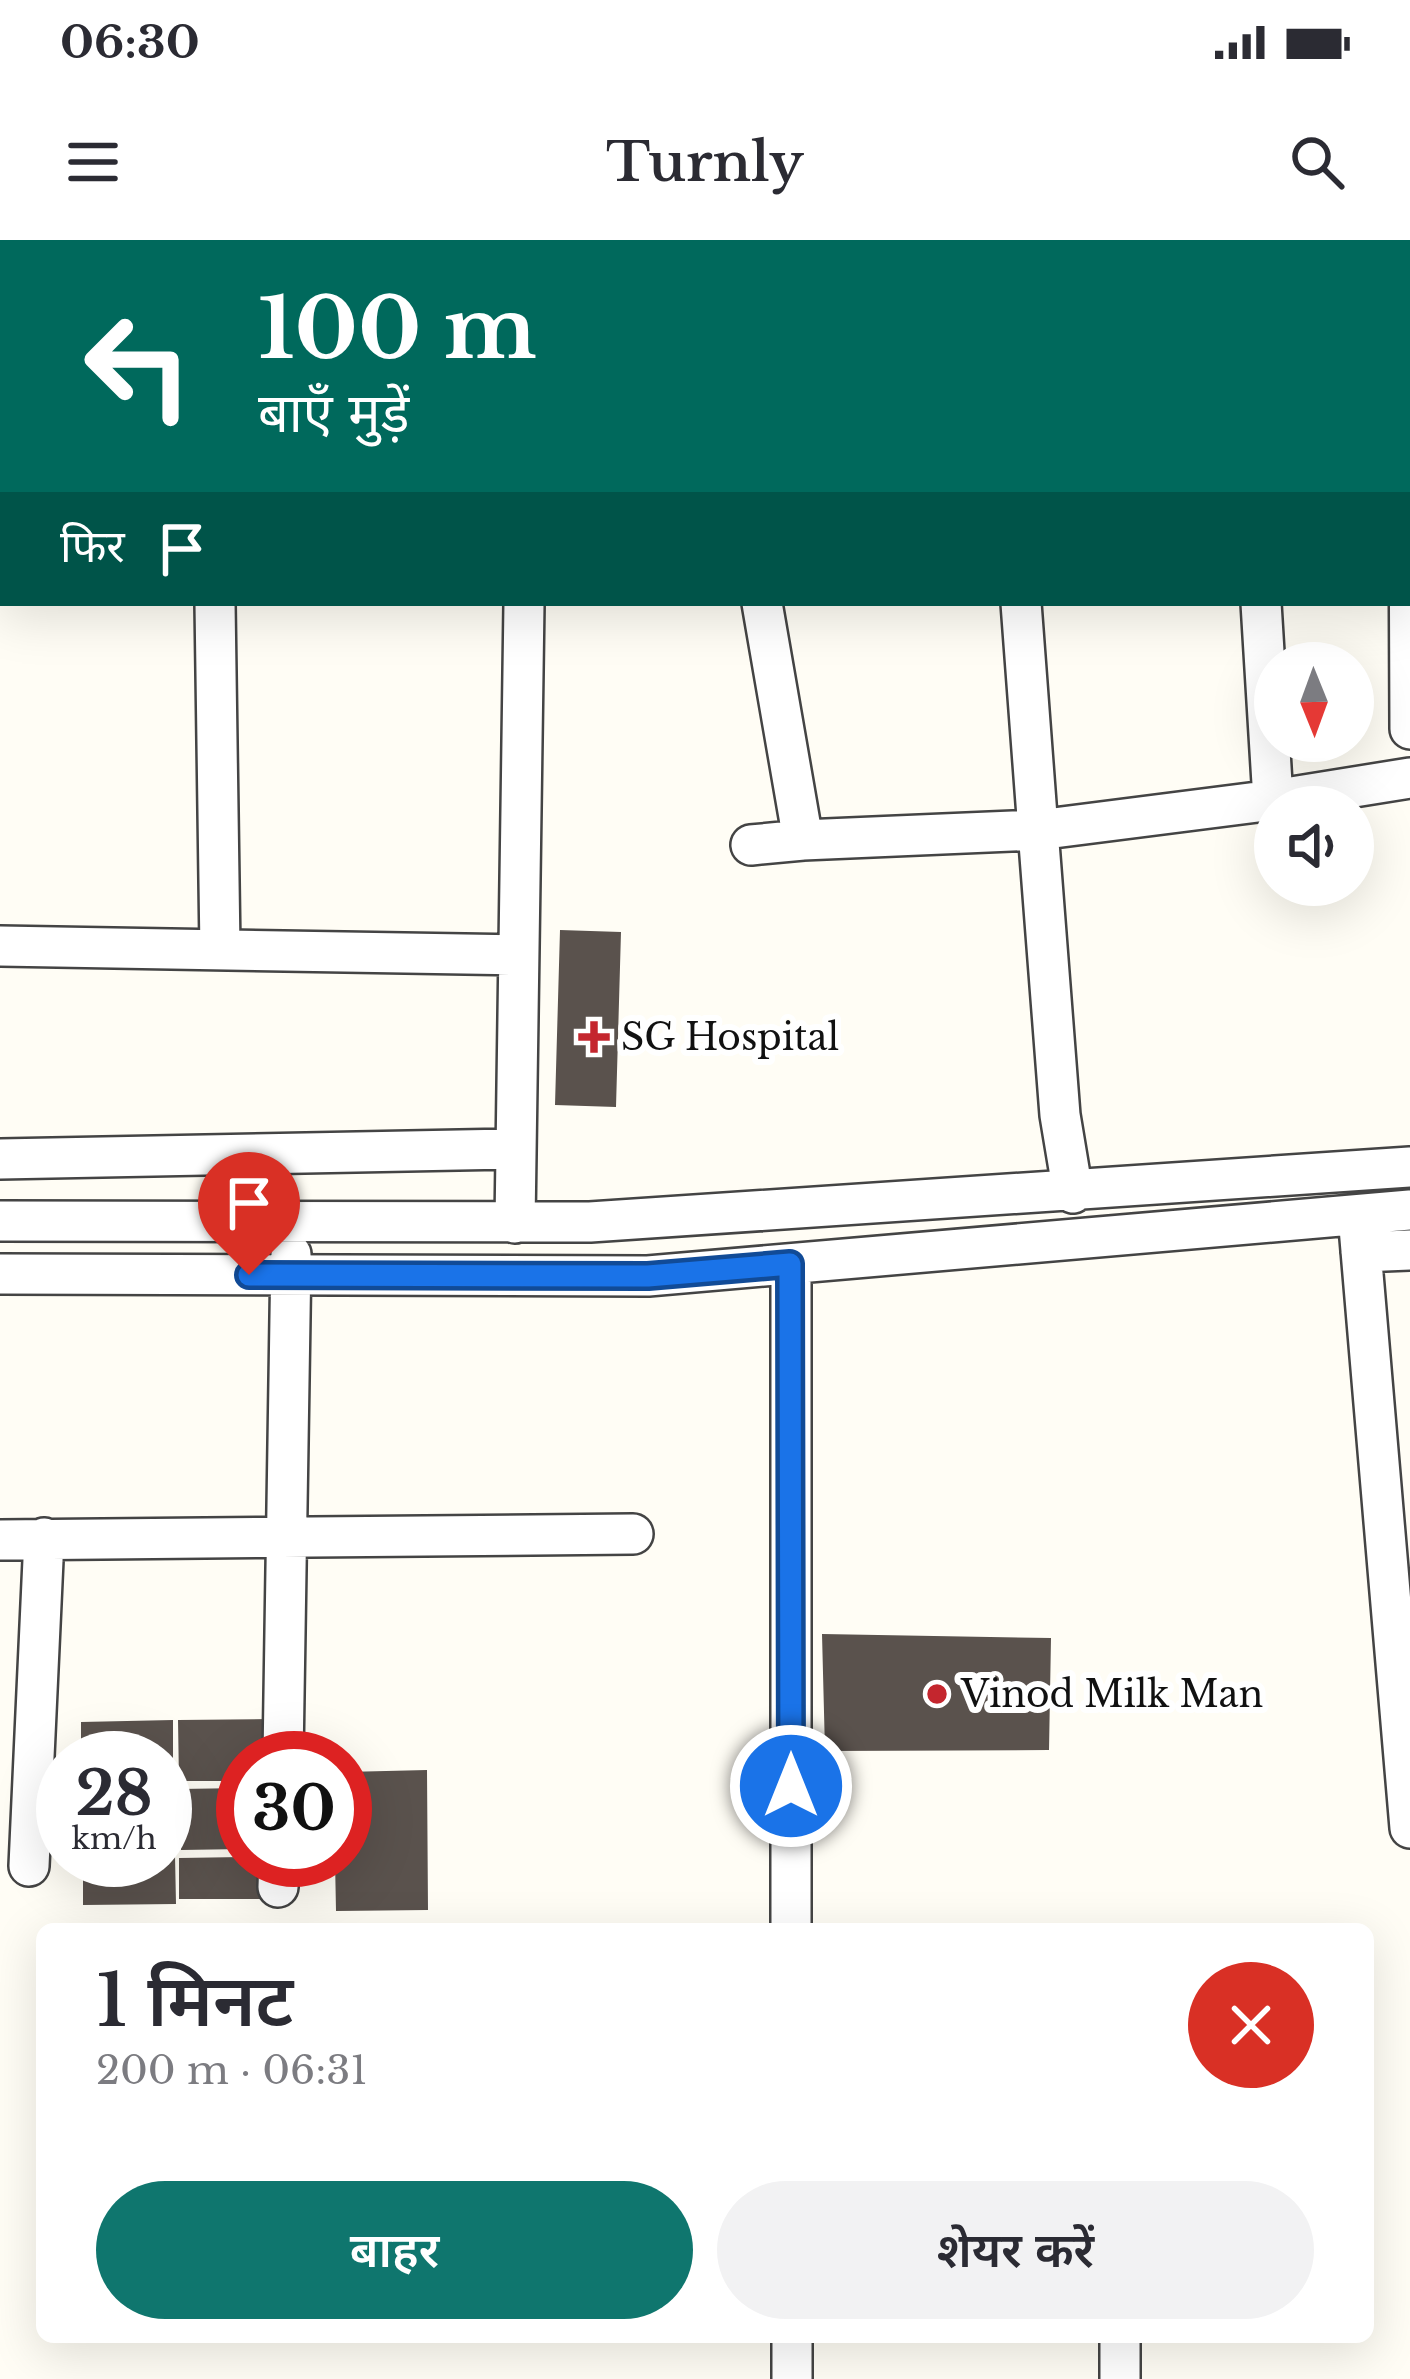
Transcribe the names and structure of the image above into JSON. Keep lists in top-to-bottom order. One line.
{"places":{"health":["SG Hospital"],"other":["Vinod Milk Man"]},"north":"bottom","page":{"status":"06:30","header":"Turnly","turn":["100 m","बाएँ मुड़ें"],"then":"फिर","speed":"28 km/h","limit":"30","heading":["1 मिनट","200 m · 06:31"],"buttons":["बाहर","शेयर करें"]}}
